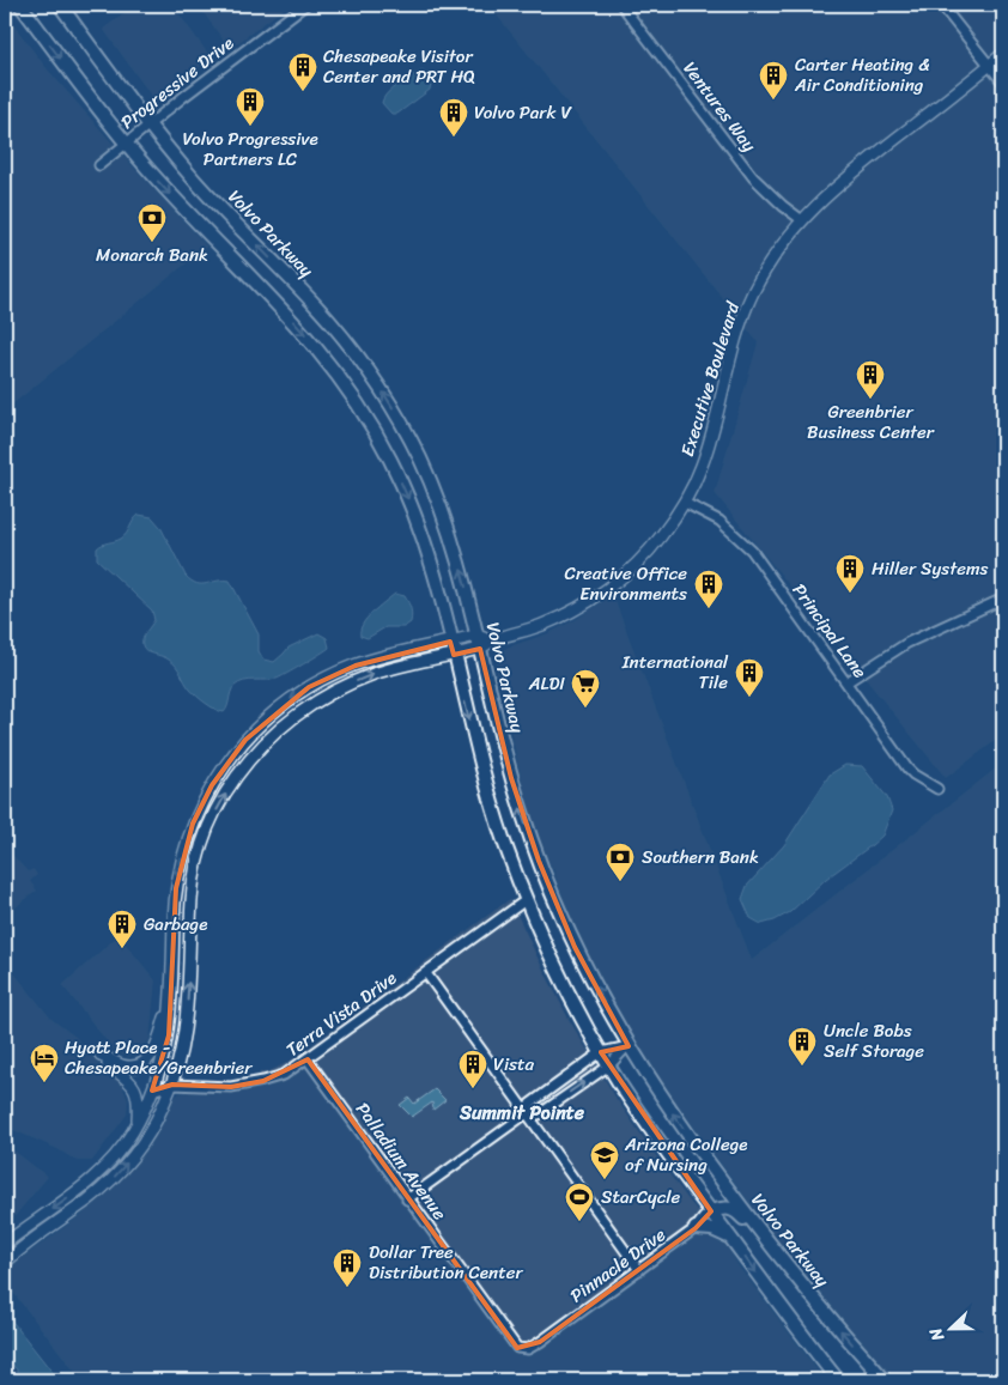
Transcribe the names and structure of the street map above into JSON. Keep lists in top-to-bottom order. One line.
{"streets":{"main road":["Volvo Parkway"],"street":["Progressive Drive","Ventures Way","Executive Boulevard","Principal Lane","Terra Vista Drive","Palladium Avenue","Pinnacle Drive"]},"crossings":[["Progressive Drive","Volvo Parkway"],["Ventures Way","Executive Boulevard"],["Volvo Parkway","Executive Boulevard"],["Executive Boulevard","Principal Lane"],["Executive Boulevard","Terra Vista Drive"],["Terra Vista Drive","Palladium Avenue"],["Palladium Avenue","Pinnacle Drive"]],"districts":["Summit Pointe"],"places":{"building":["Chesapeake Visitor Center and PRT HQ","Carter Heating & Air Conditioning","Volvo Progressive Partners LC","Volvo Park V","Greenbrier Business Center","Hiller Systems","Creative Office Environments","International Tile","Garbage","Uncle Bobs Self Storage","Vista","Dollar Tree Distribution Center"],"bank":["Monarch Bank","Southern Bank"],"supermarket":["ALDI"],"hotel":["Hyatt Place - Chesapeake/Greenbrier"],"school or university":["Arizona College of Nursing"],"sports":["StarCycle"]},"north":"left"}
